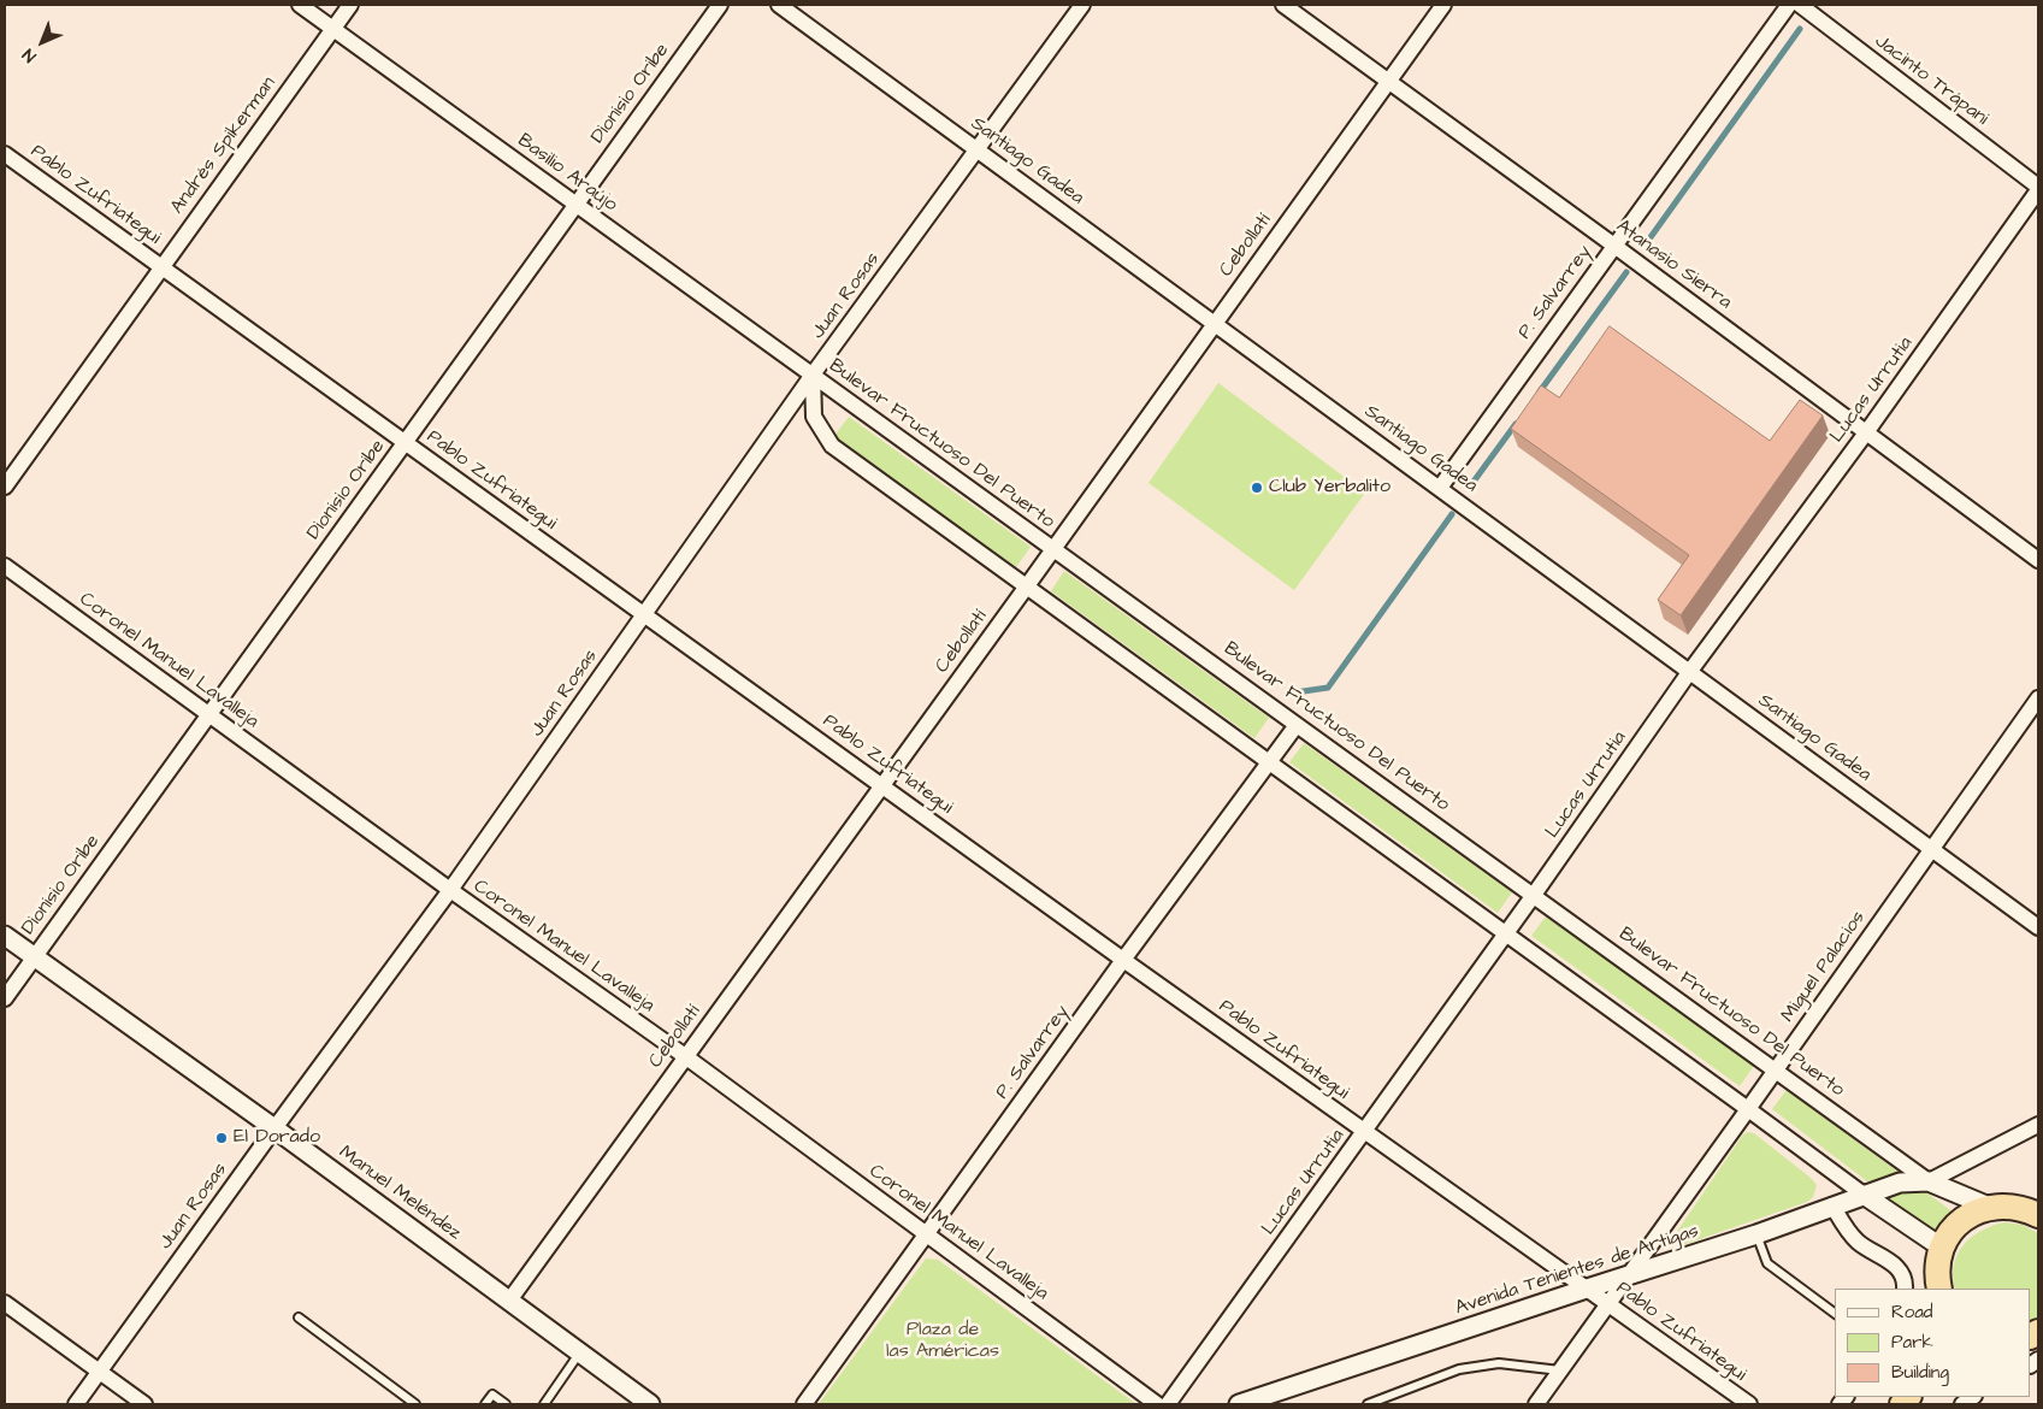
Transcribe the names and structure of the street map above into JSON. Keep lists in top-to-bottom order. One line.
{"streets":{"street":["Jacinto Trápani","Dionisio Oribe","Andrés Spikerman","Santiago Gadea","Basilio Araújo","Pablo Zufriategui","Cebollatí","Atanasio Sierra","P. Salvarrey","Juan Rosas","Lucas Urrutia","Bulevar Fructuoso Del Puerto","Coronel Manuel Lavalleja","Miguel Palacios","Manuel Meléndez","Avenida Tenientes de Artigas"]},"crossings":[["Jacinto Trápani","Lucas Urrutia"],["Dionisio Oribe","Basilio Araújo"],["Dionisio Oribe","Pablo Zufriategui"],["Dionisio Oribe","Coronel Manuel Lavalleja"],["Dionisio Oribe","Manuel Meléndez"],["Andrés Spikerman","Basilio Araújo"],["Andrés Spikerman","Pablo Zufriategui"],["Santiago Gadea","Cebollatí"],["Santiago Gadea","P. Salvarrey"],["Santiago Gadea","Juan Rosas"],["Santiago Gadea","Lucas Urrutia"],["Santiago Gadea","Miguel Palacios"],["Basilio Araújo","Juan Rosas"],["Basilio Araújo","Bulevar Fructuoso Del Puerto"],["Pablo Zufriategui","Cebollatí"],["Pablo Zufriategui","P. Salvarrey"],["Pablo Zufriategui","Juan Rosas"],["Pablo Zufriategui","Lucas Urrutia"],["Pablo Zufriategui","Miguel Palacios"],["Pablo Zufriategui","Avenida Tenientes de Artigas"],["Cebollatí","Atanasio Sierra"],["Cebollatí","Bulevar Fructuoso Del Puerto"],["Cebollatí","Coronel Manuel Lavalleja"],["Cebollatí","Manuel Meléndez"],["Atanasio Sierra","P. Salvarrey"],["Atanasio Sierra","Lucas Urrutia"],["P. Salvarrey","Bulevar Fructuoso Del Puerto"],["P. Salvarrey","Coronel Manuel Lavalleja"],["Juan Rosas","Bulevar Fructuoso Del Puerto"],["Juan Rosas","Coronel Manuel Lavalleja"],["Juan Rosas","Manuel Meléndez"],["Lucas Urrutia","Bulevar Fructuoso Del Puerto"],["Bulevar Fructuoso Del Puerto","Miguel Palacios"],["Bulevar Fructuoso Del Puerto","Avenida Tenientes de Artigas"],["Miguel Palacios","Avenida Tenientes de Artigas"]],"parks":["Plaza de las Américas"],"places":["Club Yerbalito","El Dorado"],"legend":["Road","Park","Building"],"north":"bottom left"}
